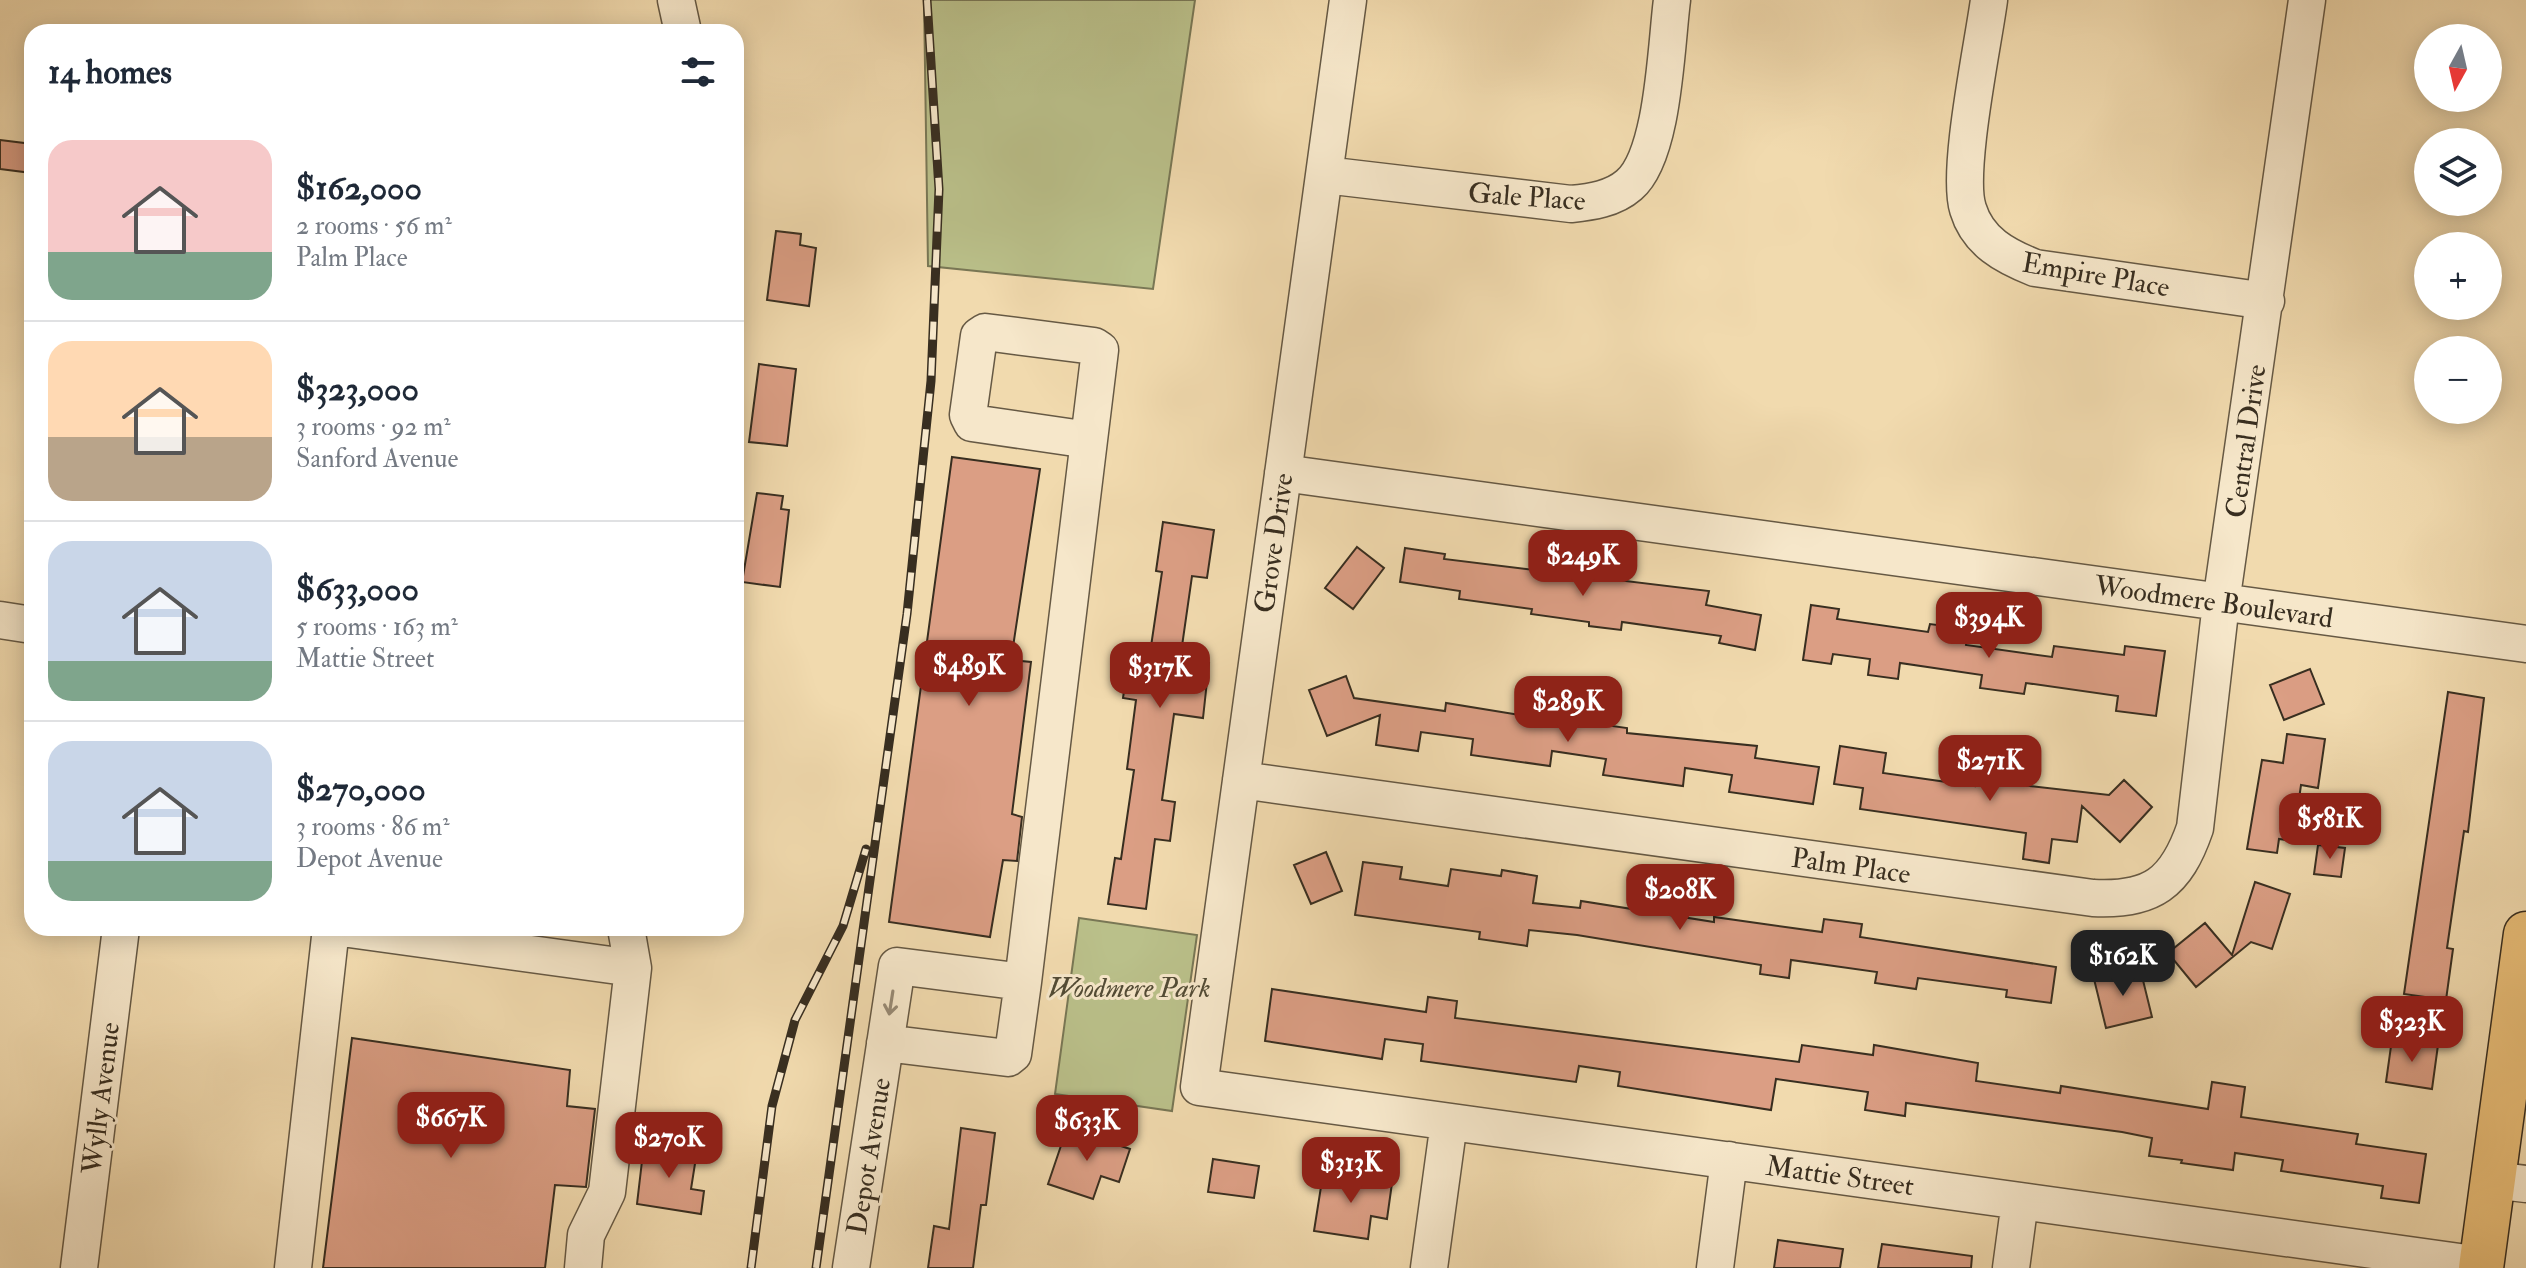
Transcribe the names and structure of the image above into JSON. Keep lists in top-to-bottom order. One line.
{"streets":{"street":["Gale Place","Empire Place","Central Drive","Grove Drive","Woodmere Boulevard","Palm Place","Wylly Avenue","Depot Avenue","Mattie Street"]},"crossings":[["Gale Place","Grove Drive"],["Empire Place","Central Drive"],["Central Drive","Woodmere Boulevard"],["Central Drive","Palm Place"],["Grove Drive","Woodmere Boulevard"],["Grove Drive","Palm Place"],["Grove Drive","Mattie Street"]],"parks":["Woodmere Park"],"north":"bottom","page":{"map_buttons":["+","−"],"heading":"14 homes","list":[{"name":"$162,000","note":"2 rooms · 56 m² · Palm Place"},{"name":"$323,000","note":"3 rooms · 92 m² · Sanford Avenue"},{"name":"$633,000","note":"5 rooms · 163 m² · Mattie Street"},{"name":"$270,000","note":"3 rooms · 86 m² · Depot Avenue"}],"price":["$249K","$394K","$489K","$317K","$289K","$271K","$581K","$208K","$162K","$323K","$667K","$633K","$270K","$313K"]}}
